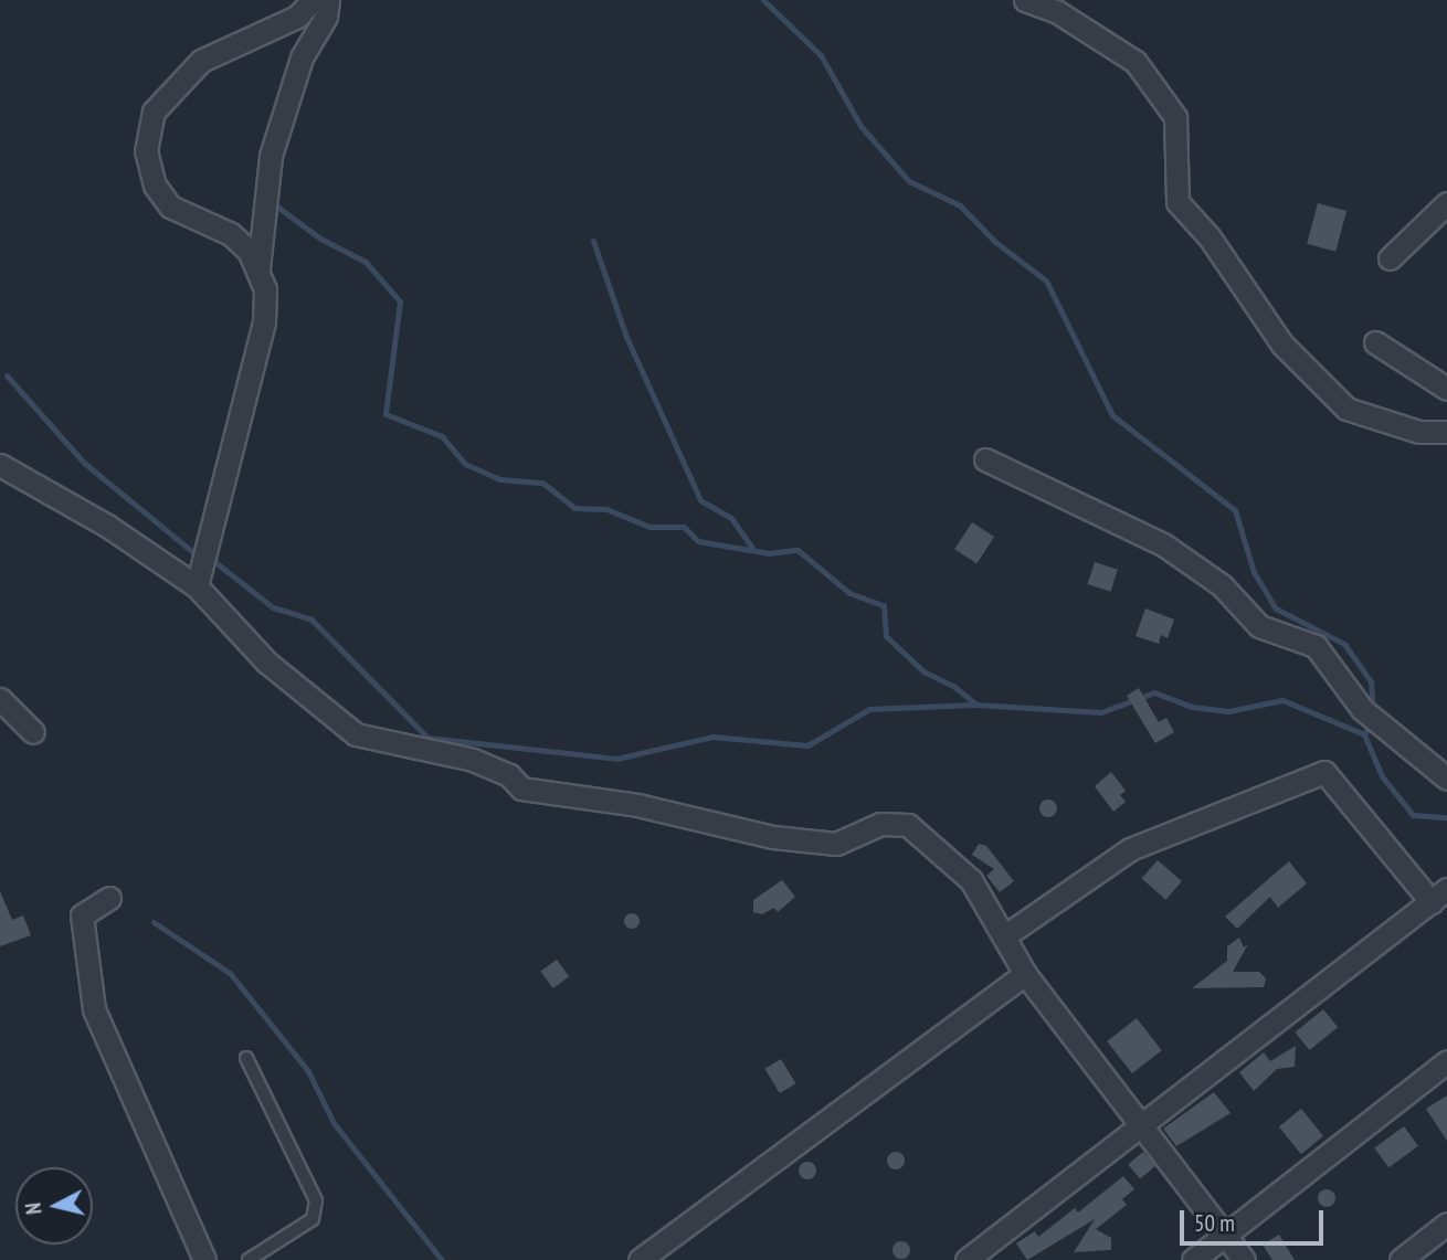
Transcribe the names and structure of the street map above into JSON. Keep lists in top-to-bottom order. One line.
{"scale_bar":"50 m","north":"left"}
